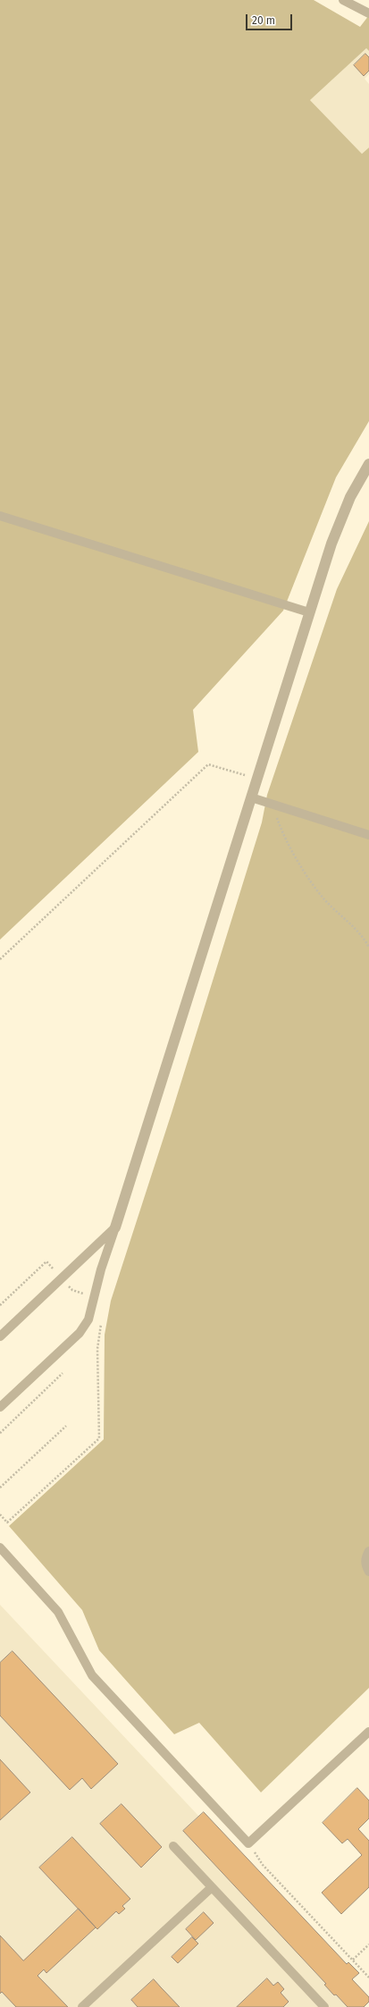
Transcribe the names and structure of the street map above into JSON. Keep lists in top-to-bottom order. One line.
{"scale_bar":"20 m"}
